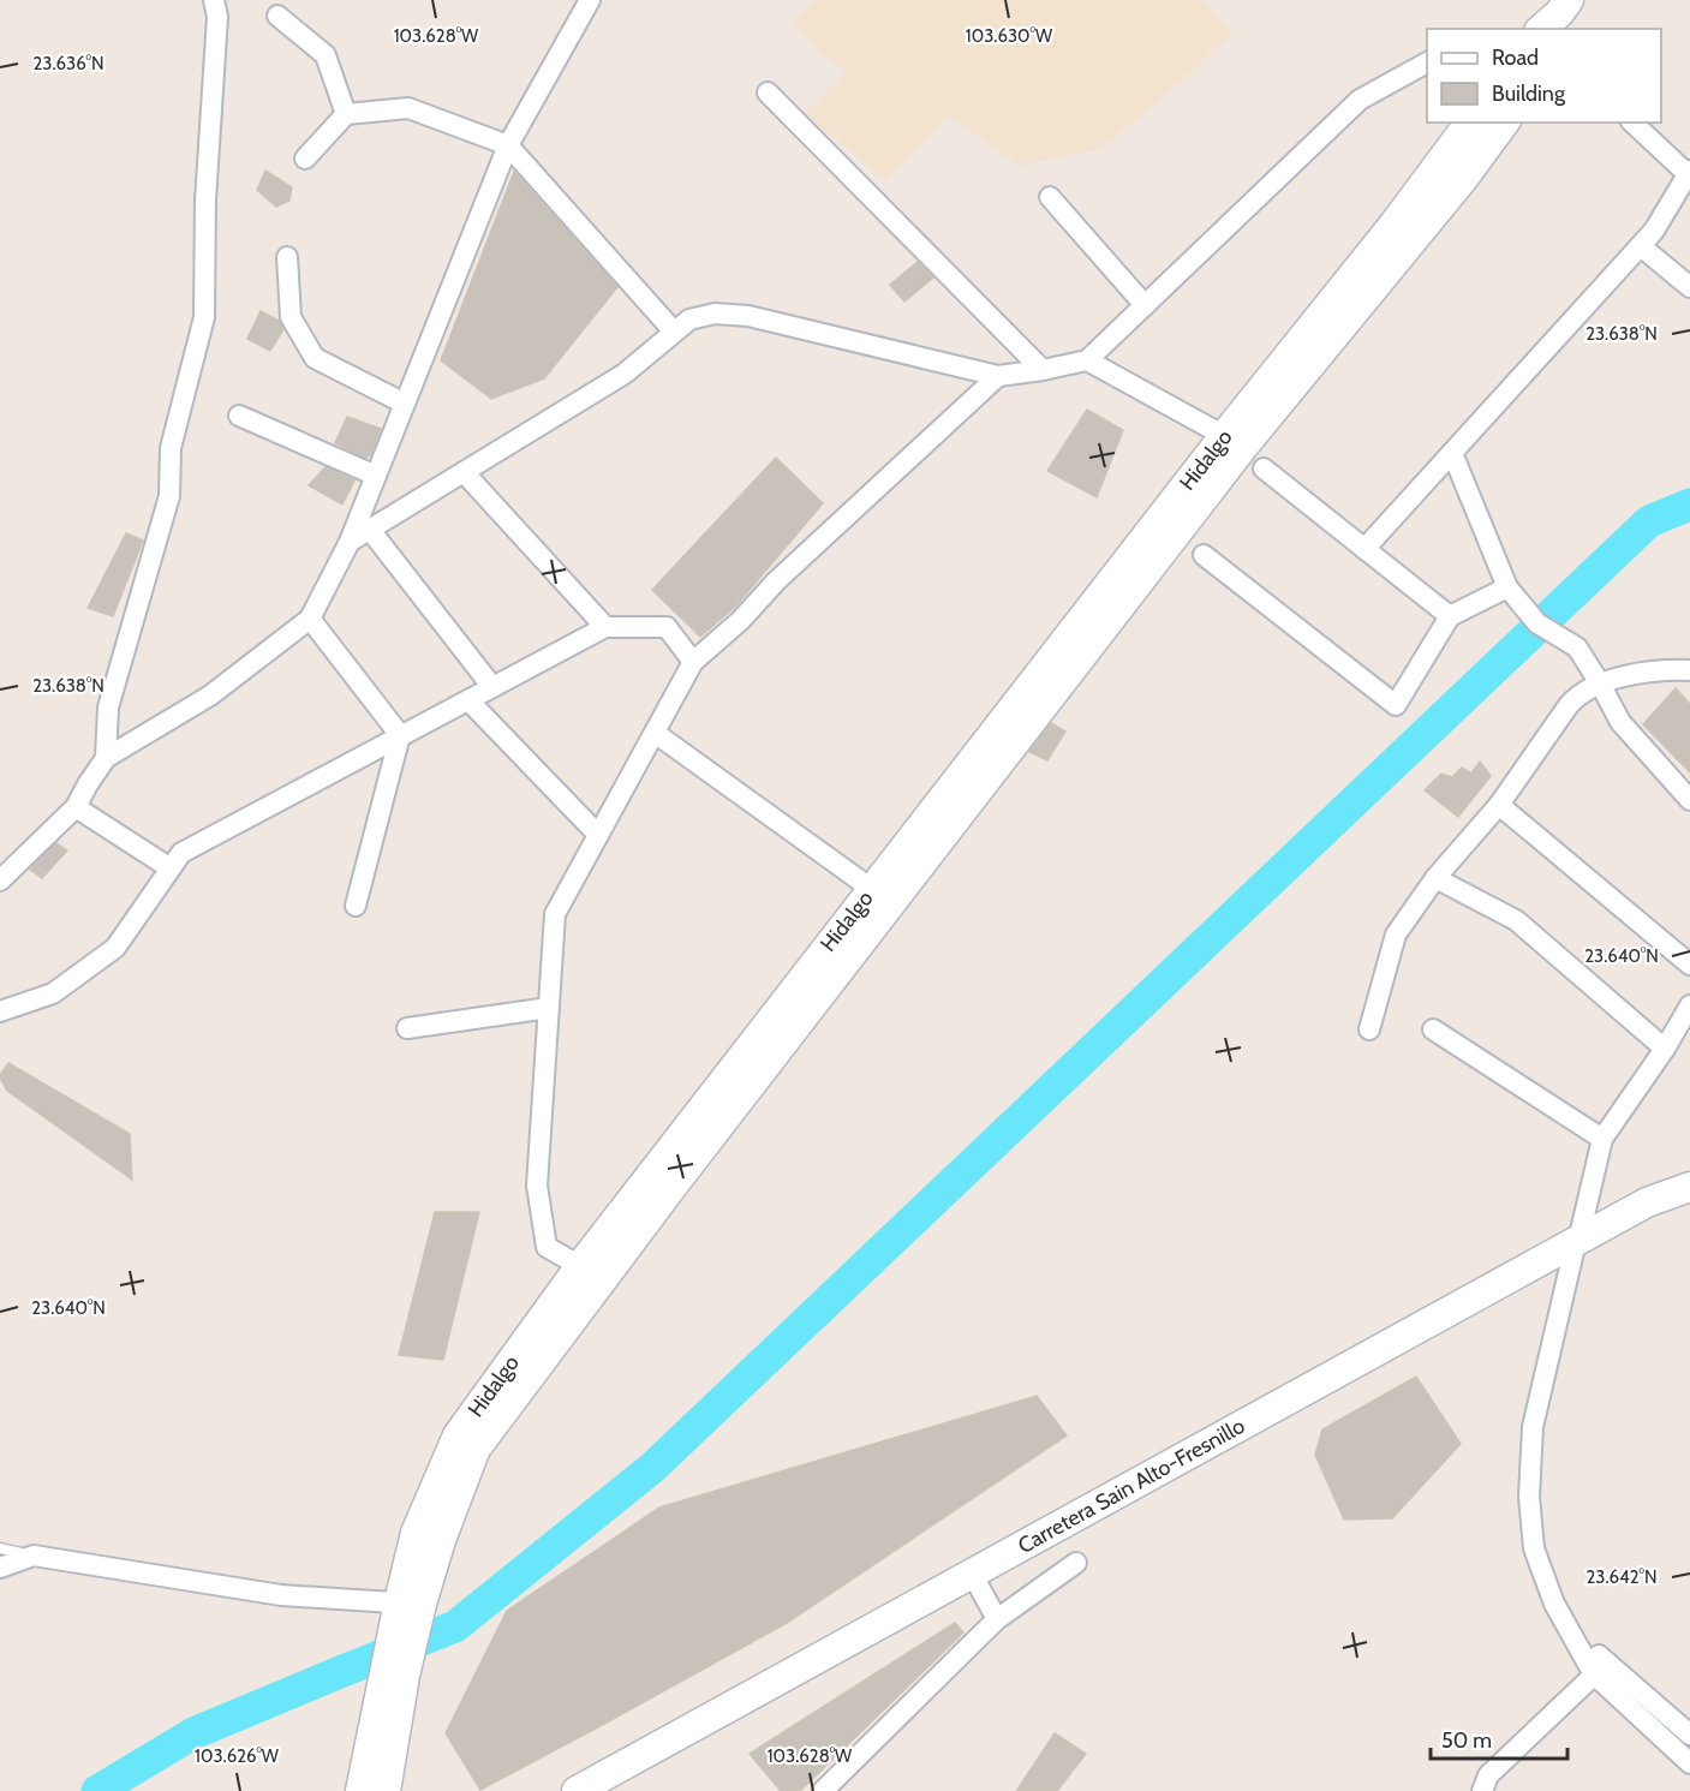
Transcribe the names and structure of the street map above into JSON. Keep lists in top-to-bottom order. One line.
{"streets":{"main road":["Hidalgo"]},"legend":["Road","Building"],"scale_bar":"50 m","coordinates":["103.628°W","103.630°W","23.636°N","23.638°N","23.640°N","23.642°N","103.626°W"]}
